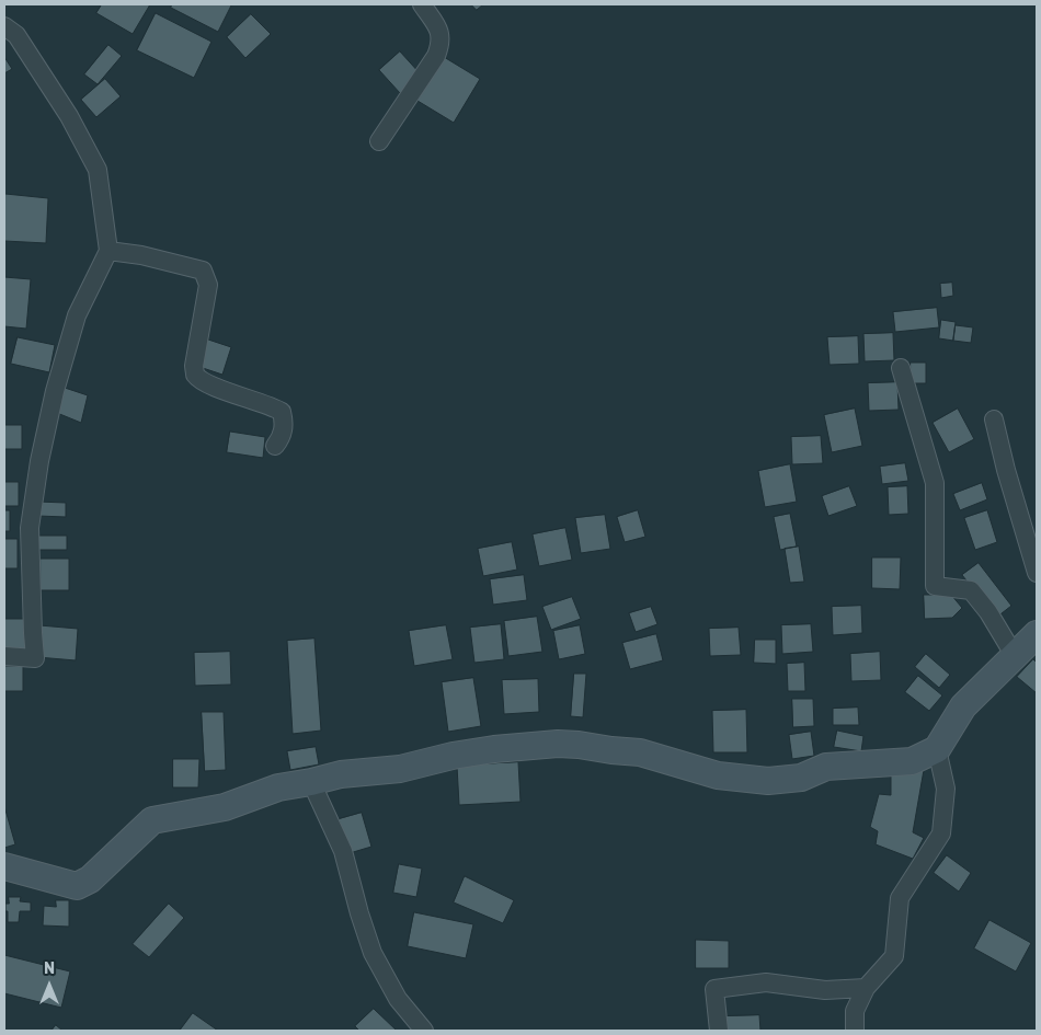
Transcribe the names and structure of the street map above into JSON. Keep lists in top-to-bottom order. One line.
{"north":"top"}
